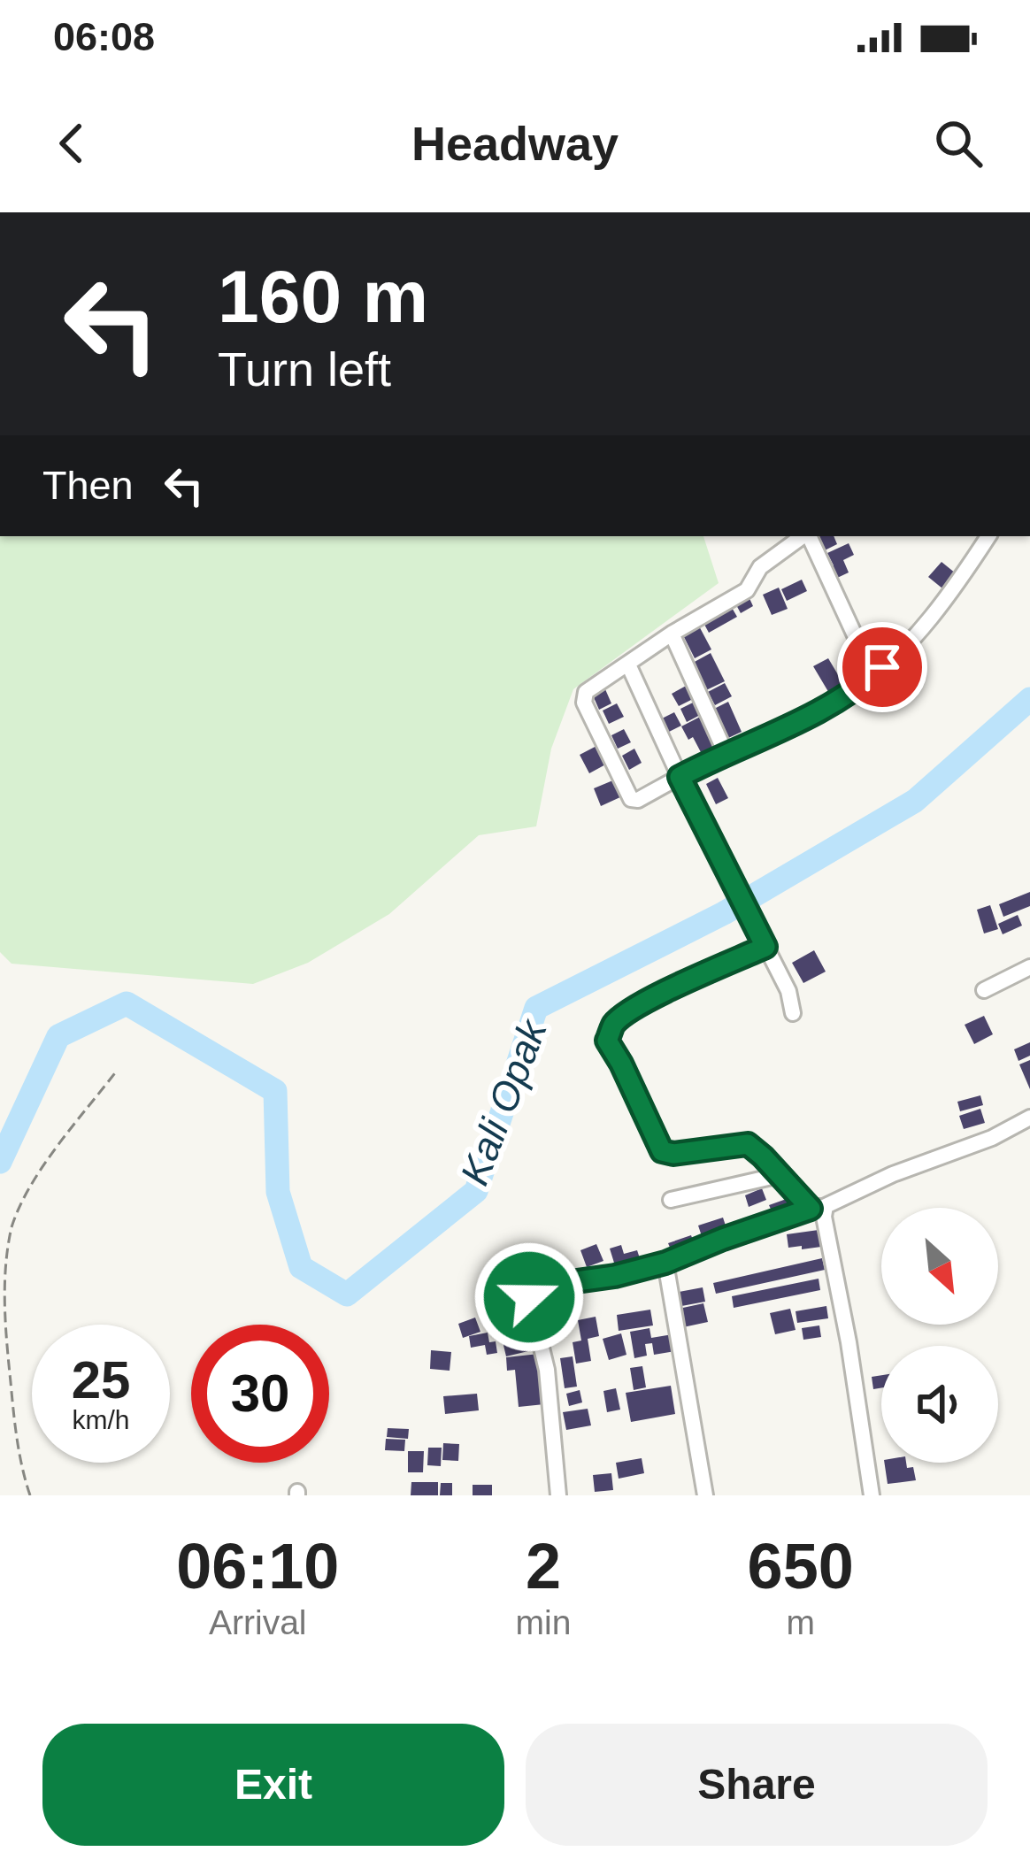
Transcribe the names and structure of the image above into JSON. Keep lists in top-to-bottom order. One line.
{"water":["Kali Opak"],"north":"bottom right","page":{"status":"06:08","header":"Headway","turn":["160 m","Turn left"],"then":"Then","speed":"25 km/h","limit":"30","eta":["06:10","Arrival","2","min","650","m"],"buttons":["Exit","Share"]}}
